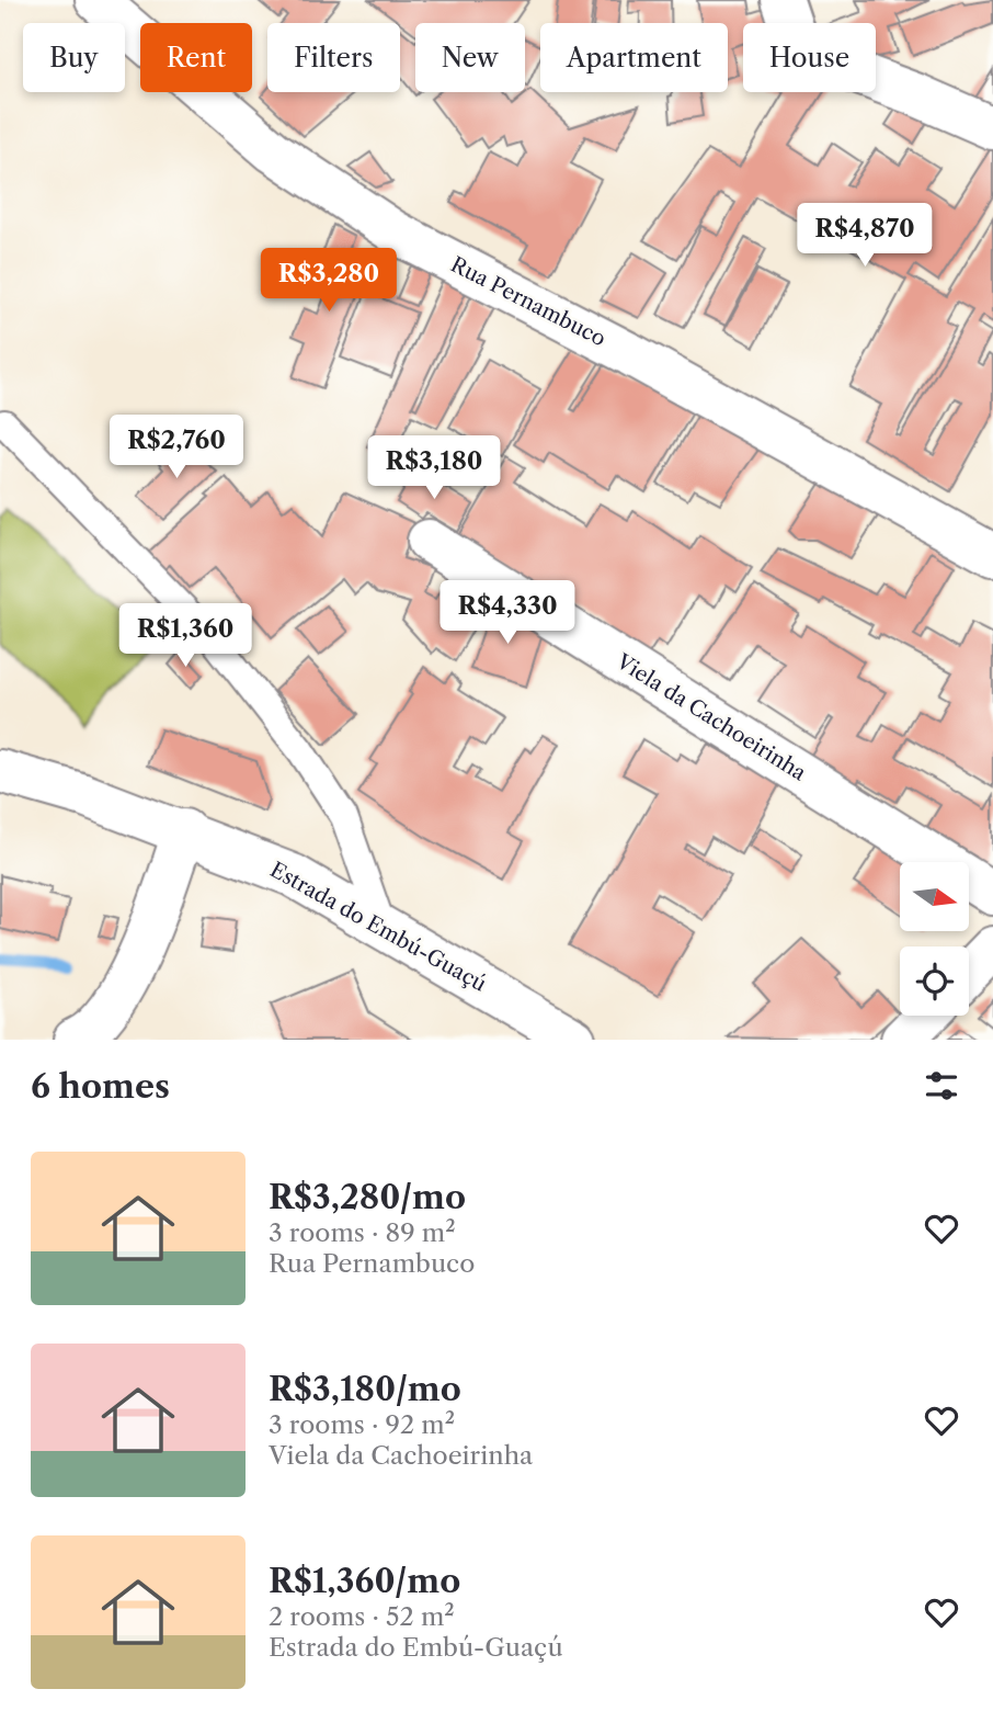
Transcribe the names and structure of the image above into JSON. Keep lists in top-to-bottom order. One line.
{"streets":{"street":["Rua Pernambuco","Viela da Cachoeirinha","Estrada do Embú-Guaçú"]},"north":"right","page":{"chip":["Buy","Rent","Filters","New","Apartment","House"],"price":["R$4,870","R$3,280","R$2,760","R$3,180","R$4,330","R$1,360"],"heading":"6 homes","list":[{"name":"R$3,280/mo","note":"3 rooms · 89 m² · Rua Pernambuco"},{"name":"R$3,180/mo","note":"3 rooms · 92 m² · Viela da Cachoeirinha"},{"name":"R$1,360/mo","note":"2 rooms · 52 m² · Estrada do Embú-Guaçú"}]}}
